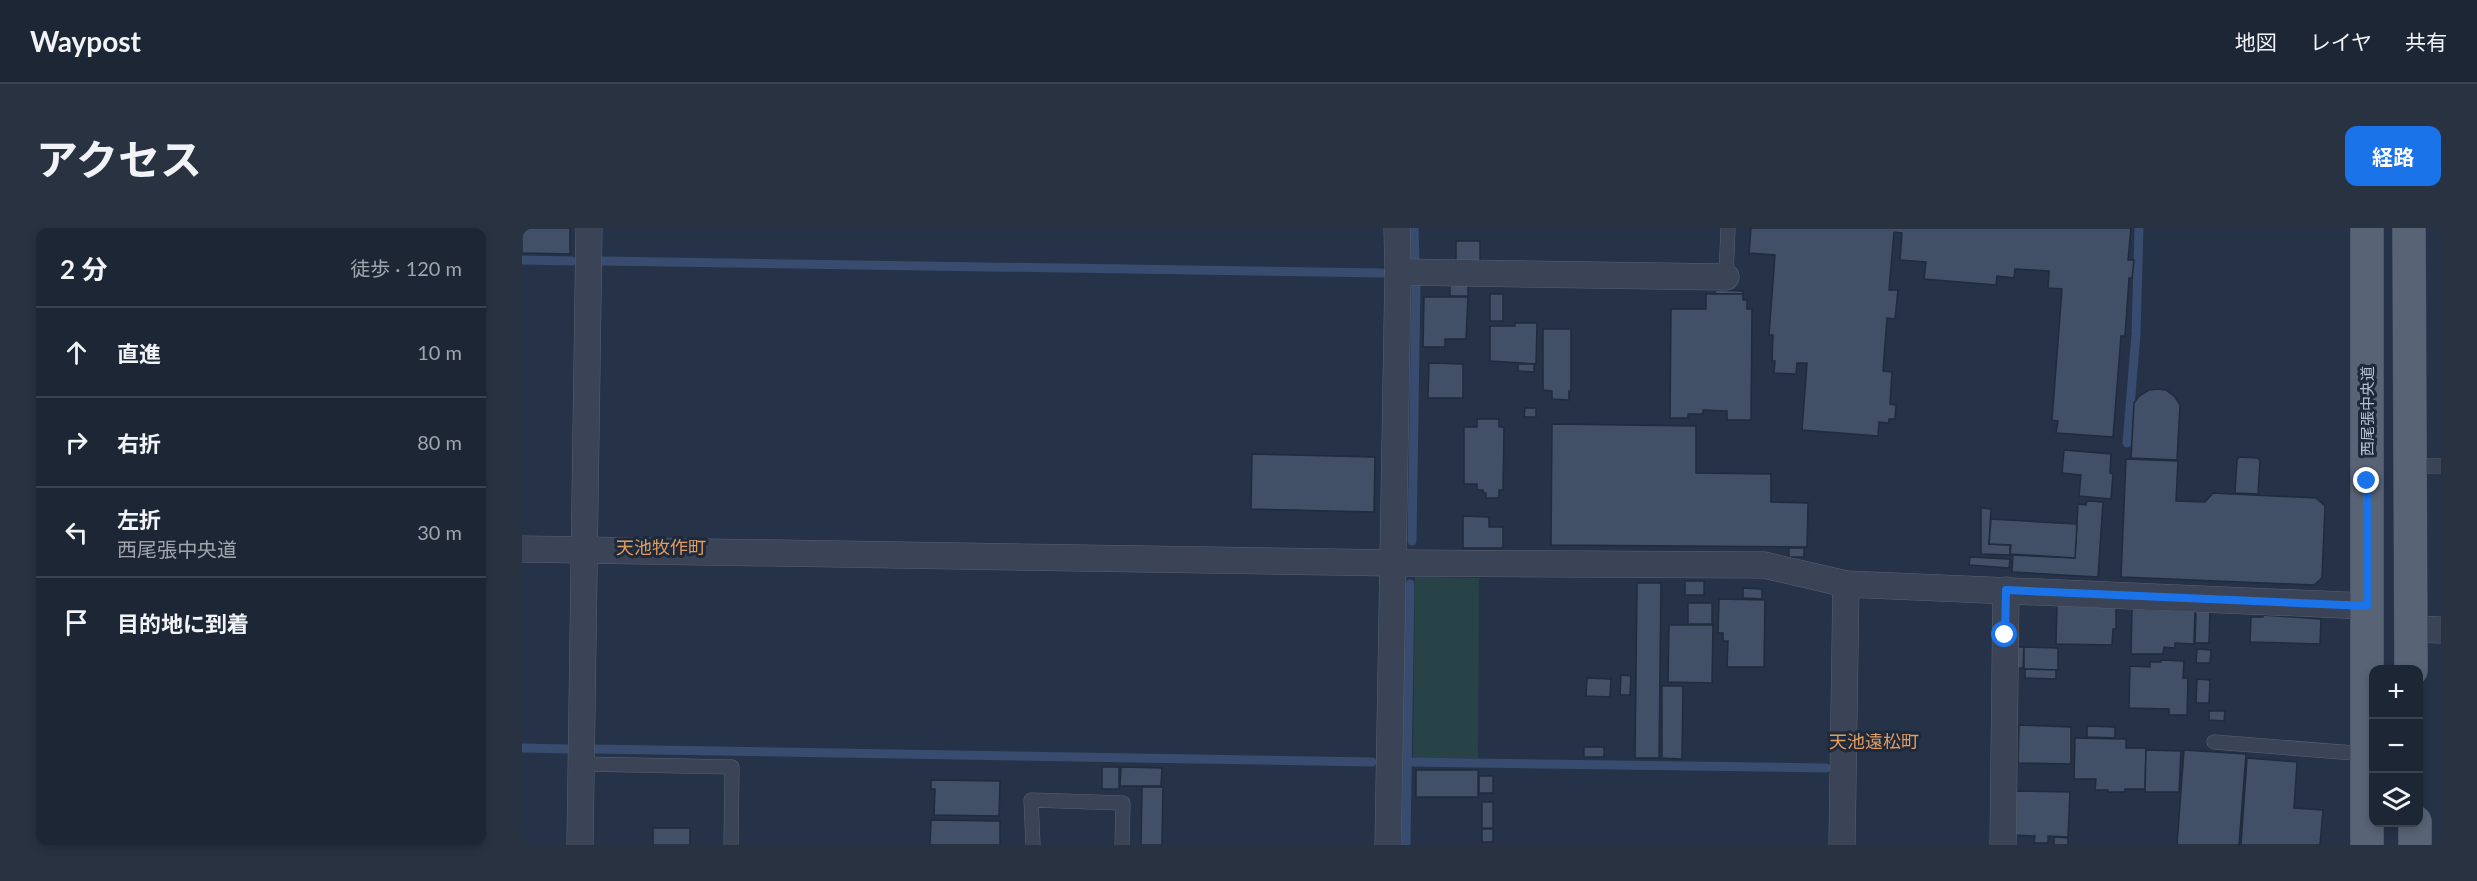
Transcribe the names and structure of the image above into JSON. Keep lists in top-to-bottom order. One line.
{"streets":{"main road":["西尾張中央道"]},"districts":["天池牧作町","天池遠松町"],"page":{"header":"Waypost","nav":["地図","レイヤ","共有"],"title":"アクセス","buttons":"経路","heading":["2 分","徒歩 · 120 m"],"list":[["直進","10 m"],["右折","80 m"],["左折","西尾張中央道","30 m"],"目的地に到着"],"map_buttons":["+","−"]}}
